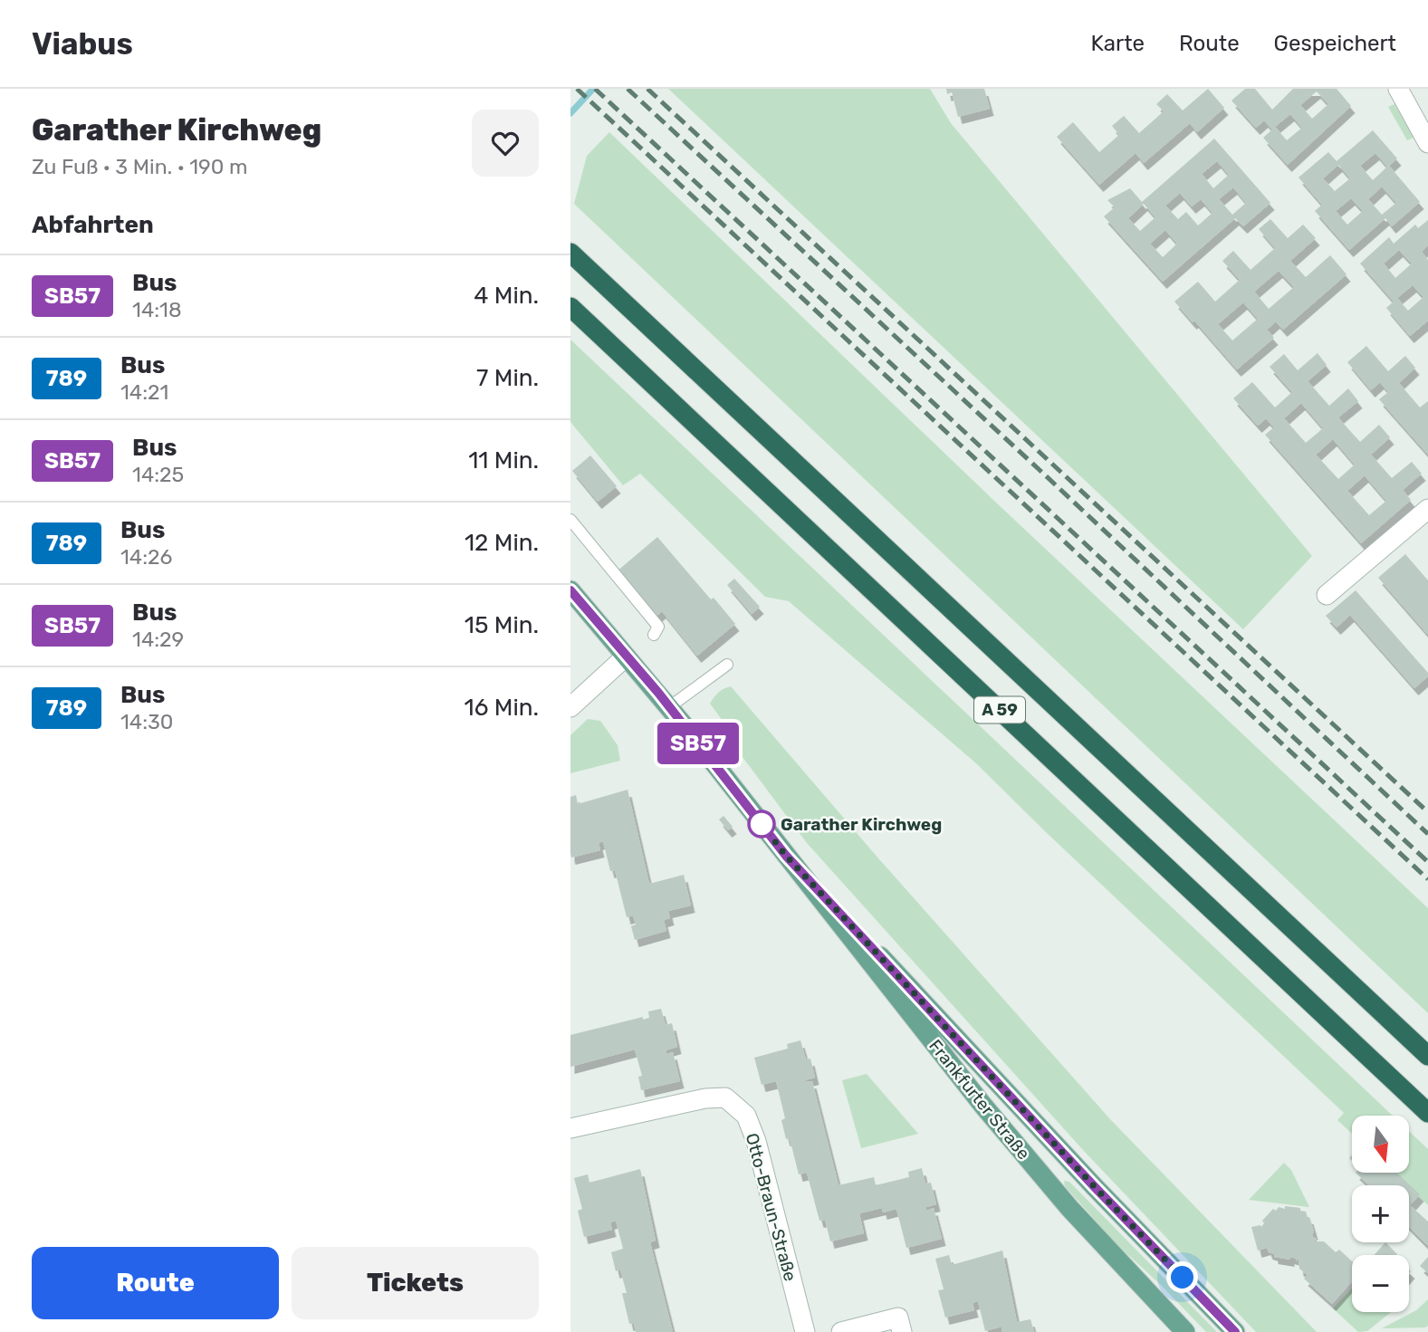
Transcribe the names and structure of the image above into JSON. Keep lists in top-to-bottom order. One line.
{"streets":{"highway":["A 59"],"main road":["Frankfurter Straße"],"street":["Otto-Braun-Straße"]},"places":["Garather Kirchweg"],"lines":["bus line SB57"],"north":"bottom","page":{"header":"Viabus","nav":["Karte","Route","Gespeichert"],"heading":[["Garather Kirchweg","Zu Fuß · 3 Min. · 190 m"],"Abfahrten"],"on_map":"SB57","list":[{"mark":"SB57","name":"Bus","note":"14:18","value":"4 Min."},{"mark":"789","name":"Bus","note":"14:21","value":"7 Min."},{"mark":"SB57","name":"Bus","note":"14:25","value":"11 Min."},{"mark":"789","name":"Bus","note":"14:26","value":"12 Min."},{"mark":"SB57","name":"Bus","note":"14:29","value":"15 Min."},{"mark":"789","name":"Bus","note":"14:30","value":"16 Min."}],"map_buttons":["+","−"],"buttons":["Route","Tickets"]}}
